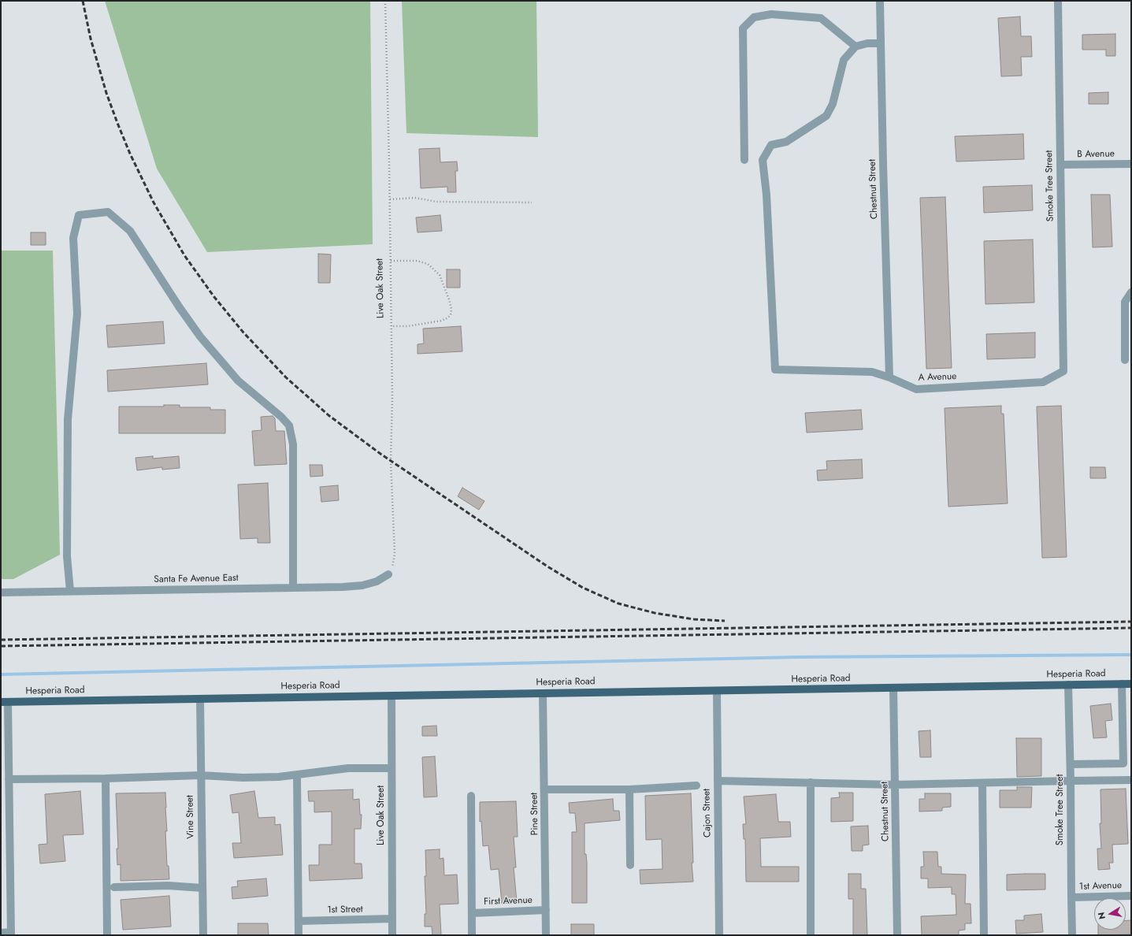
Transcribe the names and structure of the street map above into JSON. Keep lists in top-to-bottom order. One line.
{"streets":{"main road":["Hesperia Road"],"street":["B Avenue","Smoke Tree Street","Chestnut Street","Live Oak Street","A Avenue","Santa Fe Avenue East","Cajon Street","Pine Street","Vine Street","1st Avenue","First Avenue","1st Street"]},"crossings":[["B Avenue","Smoke Tree Street"],["Smoke Tree Street","A Avenue"],["Smoke Tree Street","Hesperia Road"],["Smoke Tree Street","1st Avenue"],["Chestnut Street","A Avenue"],["Chestnut Street","Hesperia Road"],["Live Oak Street","Santa Fe Avenue East"],["Live Oak Street","Hesperia Road"],["Live Oak Street","1st Street"],["Hesperia Road","Cajon Street"],["Hesperia Road","Pine Street"],["Hesperia Road","Vine Street"],["Pine Street","First Avenue"]],"north":"left"}
